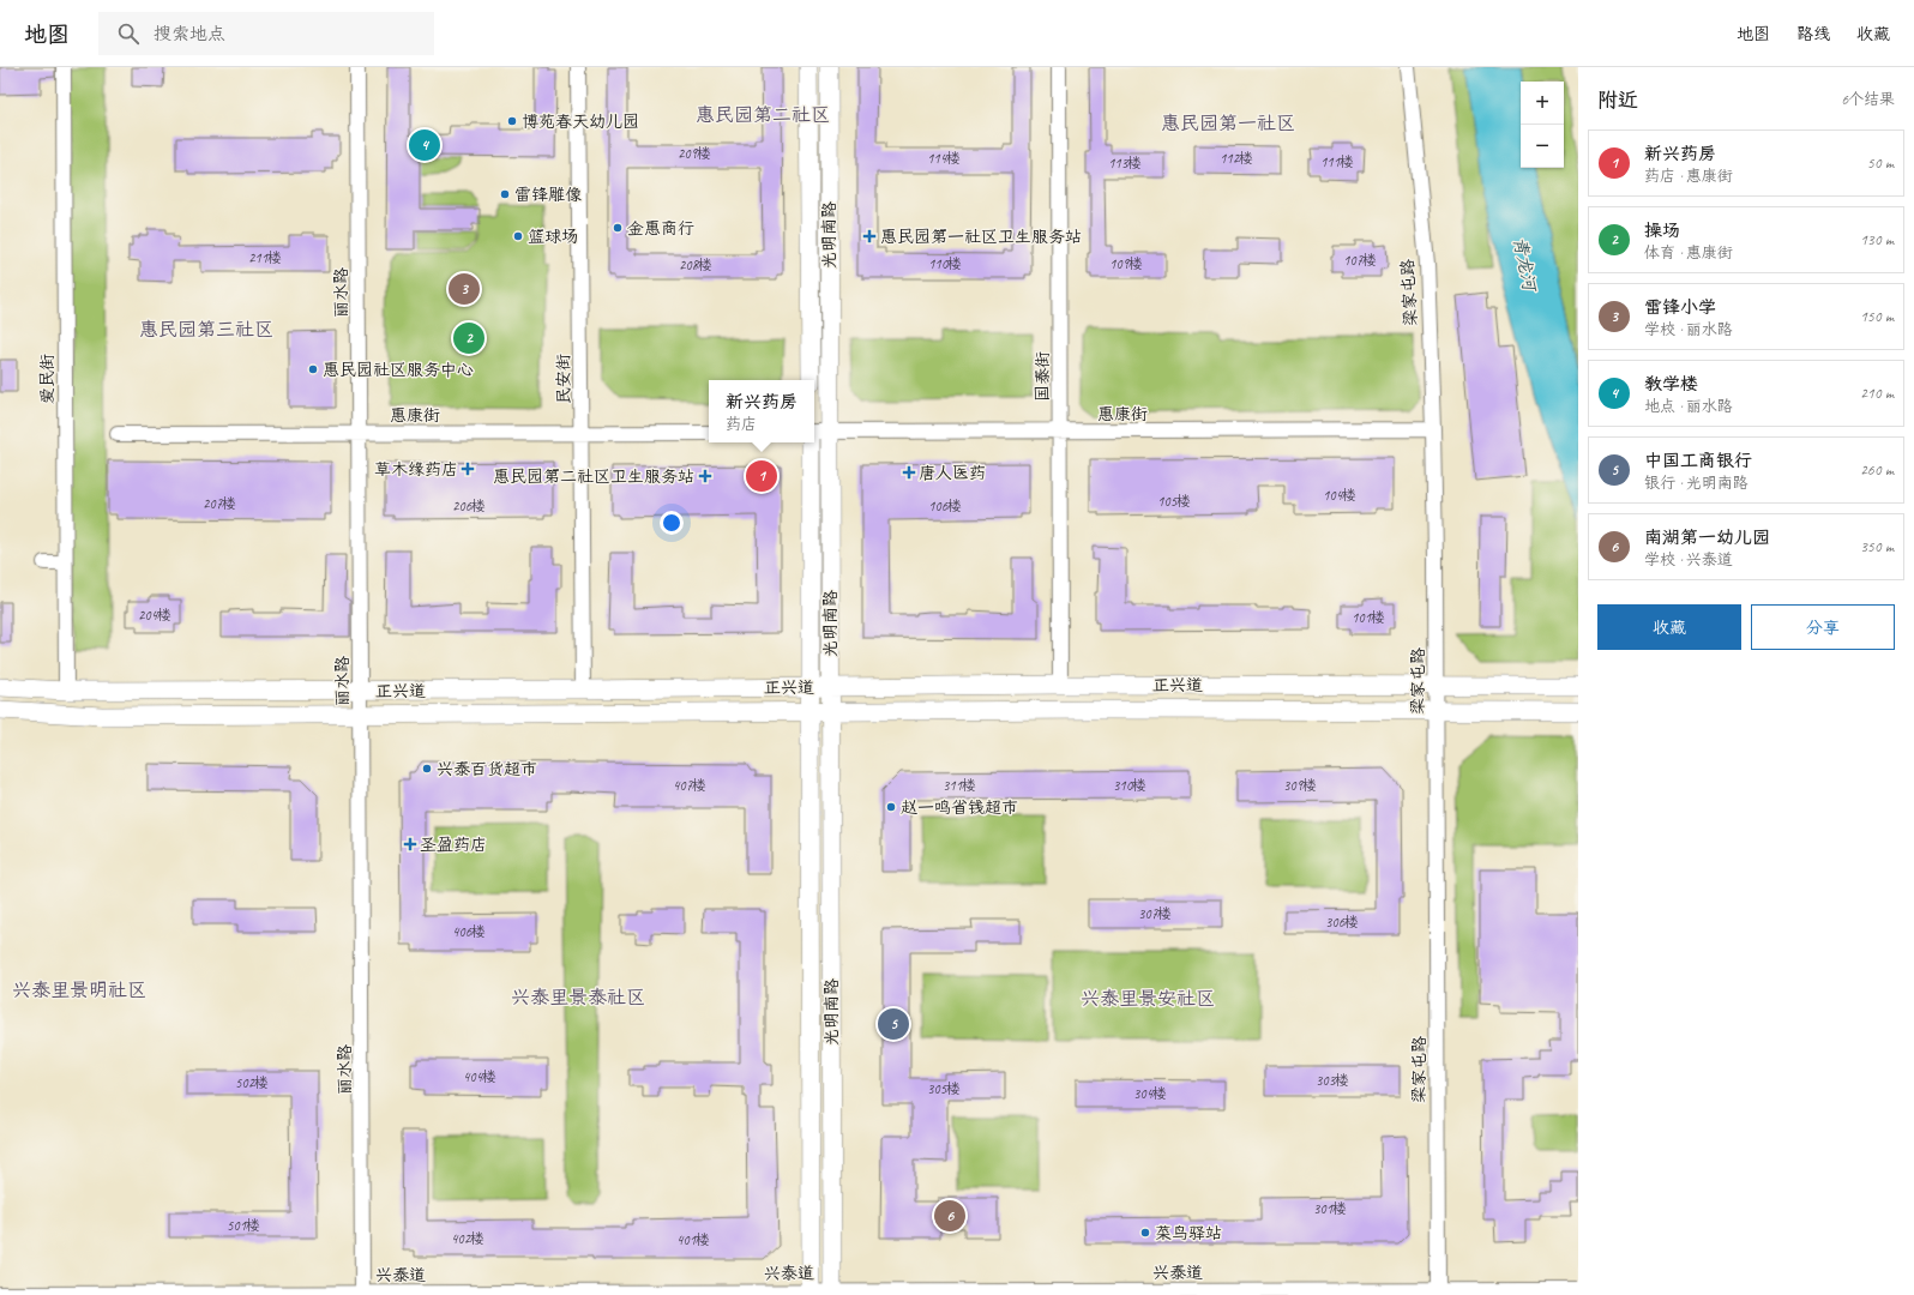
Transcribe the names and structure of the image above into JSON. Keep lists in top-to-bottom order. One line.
{"streets":{"main road":["光明南路","正兴道"],"street":["丽水路","梁家屯路","国泰街","爱民街","民安街","惠康街","兴泰道"]},"crossings":[["光明南路","惠康街"],["光明南路","正兴道"],["光明南路","兴泰道"],["丽水路","惠康街"],["丽水路","正兴道"],["丽水路","兴泰道"],["梁家屯路","惠康街"],["梁家屯路","正兴道"],["梁家屯路","兴泰道"],["国泰街","惠康街"],["国泰街","正兴道"],["爱民街","正兴道"],["民安街","惠康街"],["民安街","正兴道"]],"districts":["惠民园第二社区","惠民园第一社区","惠民园第三社区","兴泰里景明社区","兴泰里景泰社区","兴泰里景安社区"],"water":["青龙河"],"places":{"other":["博苑春天幼儿园","雷锋雕像","金惠商行","篮球场","惠民园社区服务中心","兴泰百货超市","赵一鸣省钱超市","菜鸟驿站"],"health":["惠民园第一社区卫生服务站","草木缘药店","唐人医药","惠民园第二社区卫生服务站","圣盈药店"]},"house_numbers":["209楼","114楼","112楼","111楼","113楼","211楼","107楼","110楼","109楼","208楼","104楼","105楼","207楼","206楼","106楼","204楼","101楼","407楼","311楼","310楼","309楼","307楼","306楼","406楼","404楼","303楼","502楼","305楼","304楼","301楼","501楼","402楼","401楼"],"page":{"header":"地图","search":"搜索地点","nav":["地图","路线","收藏"],"heading":["附近","6个结果"],"map_buttons":["+","−"],"pins":["4","3","2","1","5","6"],"list":[{"mark":"1","name":"新兴药房","note":"药店 · 惠康街","value":"50 m"},{"mark":"2","name":"操场","note":"体育 · 惠康街","value":"130 m"},{"mark":"3","name":"雷锋小学","note":"学校 · 丽水路","value":"150 m"},{"mark":"4","name":"教学楼","note":"地点 · 丽水路","value":"210 m"},{"mark":"5","name":"中国工商银行","note":"银行 · 光明南路","value":"260 m"},{"mark":"6","name":"南湖第一幼儿园","note":"学校 · 兴泰道","value":"350 m"}],"popup":["新兴药房","药店"],"buttons":["收藏","分享"]}}
